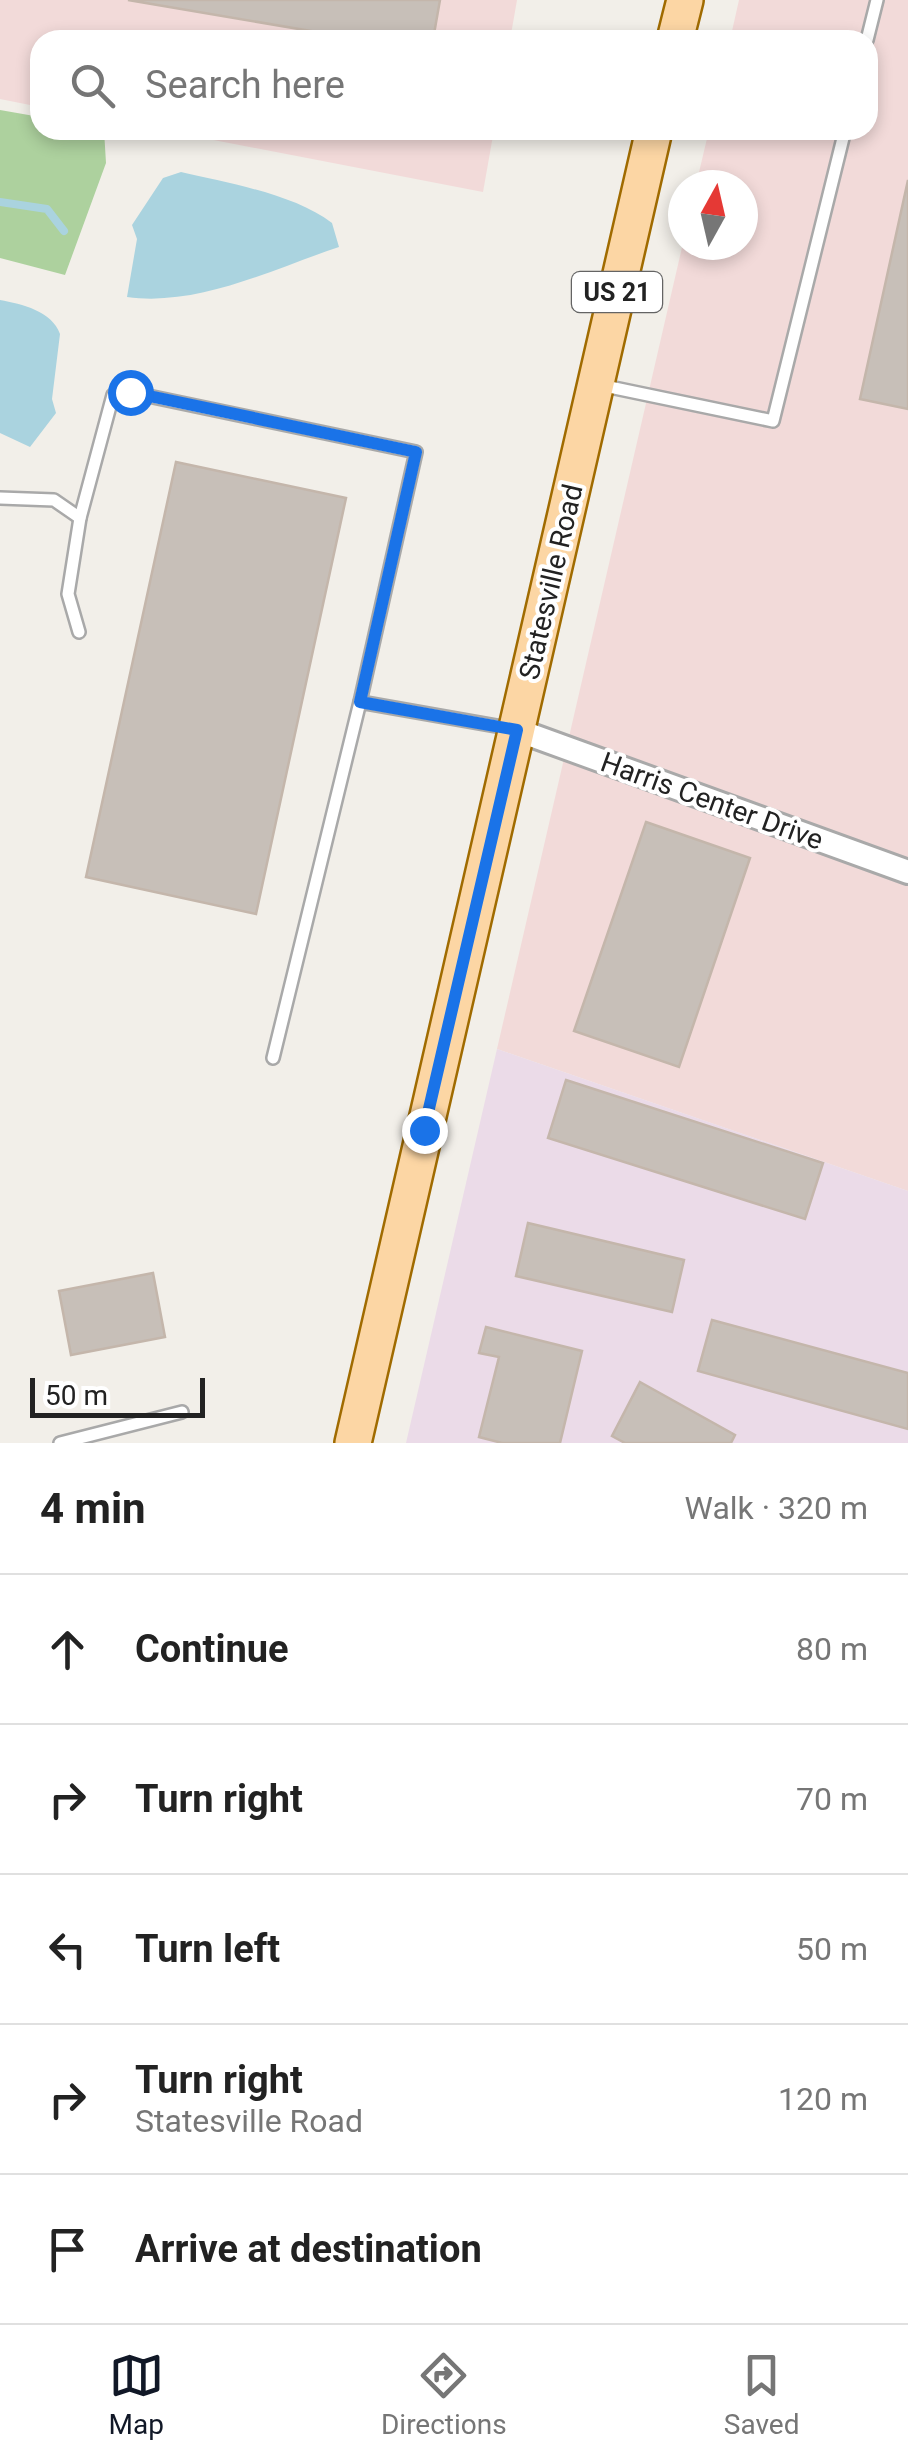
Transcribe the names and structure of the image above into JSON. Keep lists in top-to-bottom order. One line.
{"streets":{"main road":["US 21","Statesville Road"],"street":["Harris Center Drive"]},"crossings":[["Statesville Road","Harris Center Drive"]],"scale_bar":"50 m","north":"top","page":{"search":"Search here","scale":"50 m","heading":["4 min","Walk · 320 m"],"list":[["Continue","80 m"],["Turn right","70 m"],["Turn left","50 m"],["Turn right","Statesville Road","120 m"],"Arrive at destination"],"nav":["Map","Directions","Saved"]}}
